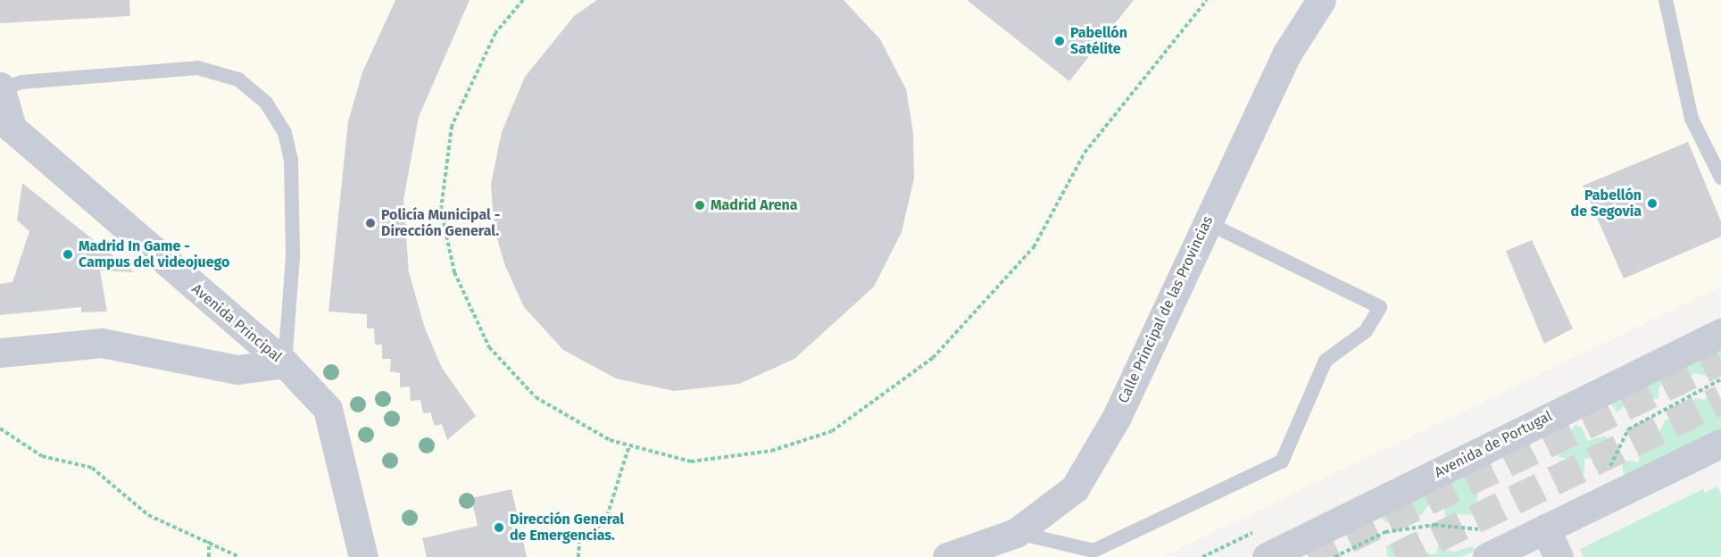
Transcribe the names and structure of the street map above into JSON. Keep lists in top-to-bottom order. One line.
{"streets":{"street":["Calle Principal de las Provincias","Avenida Principal","Avenida de Portugal"]},"places":["Pabellón Satélite","Pabellón de Segovia","Madrid Arena","Policía Municipal - Dirección General.","Madrid In Game - Campus del videojuego","Dirección General de Emergencias."]}
